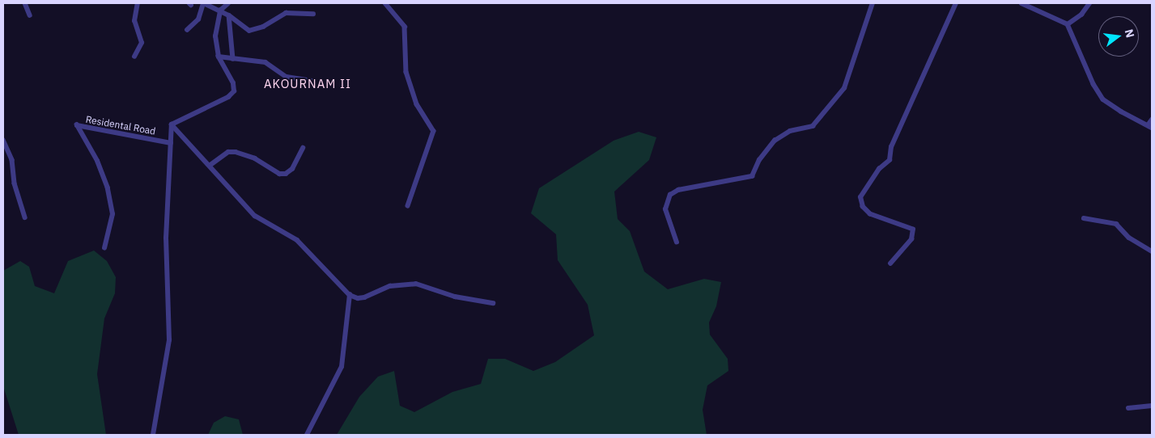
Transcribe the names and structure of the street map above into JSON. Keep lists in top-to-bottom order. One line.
{"streets":{"street":["Residental Road"]},"districts":["AKOURNAM II"],"north":"right"}
